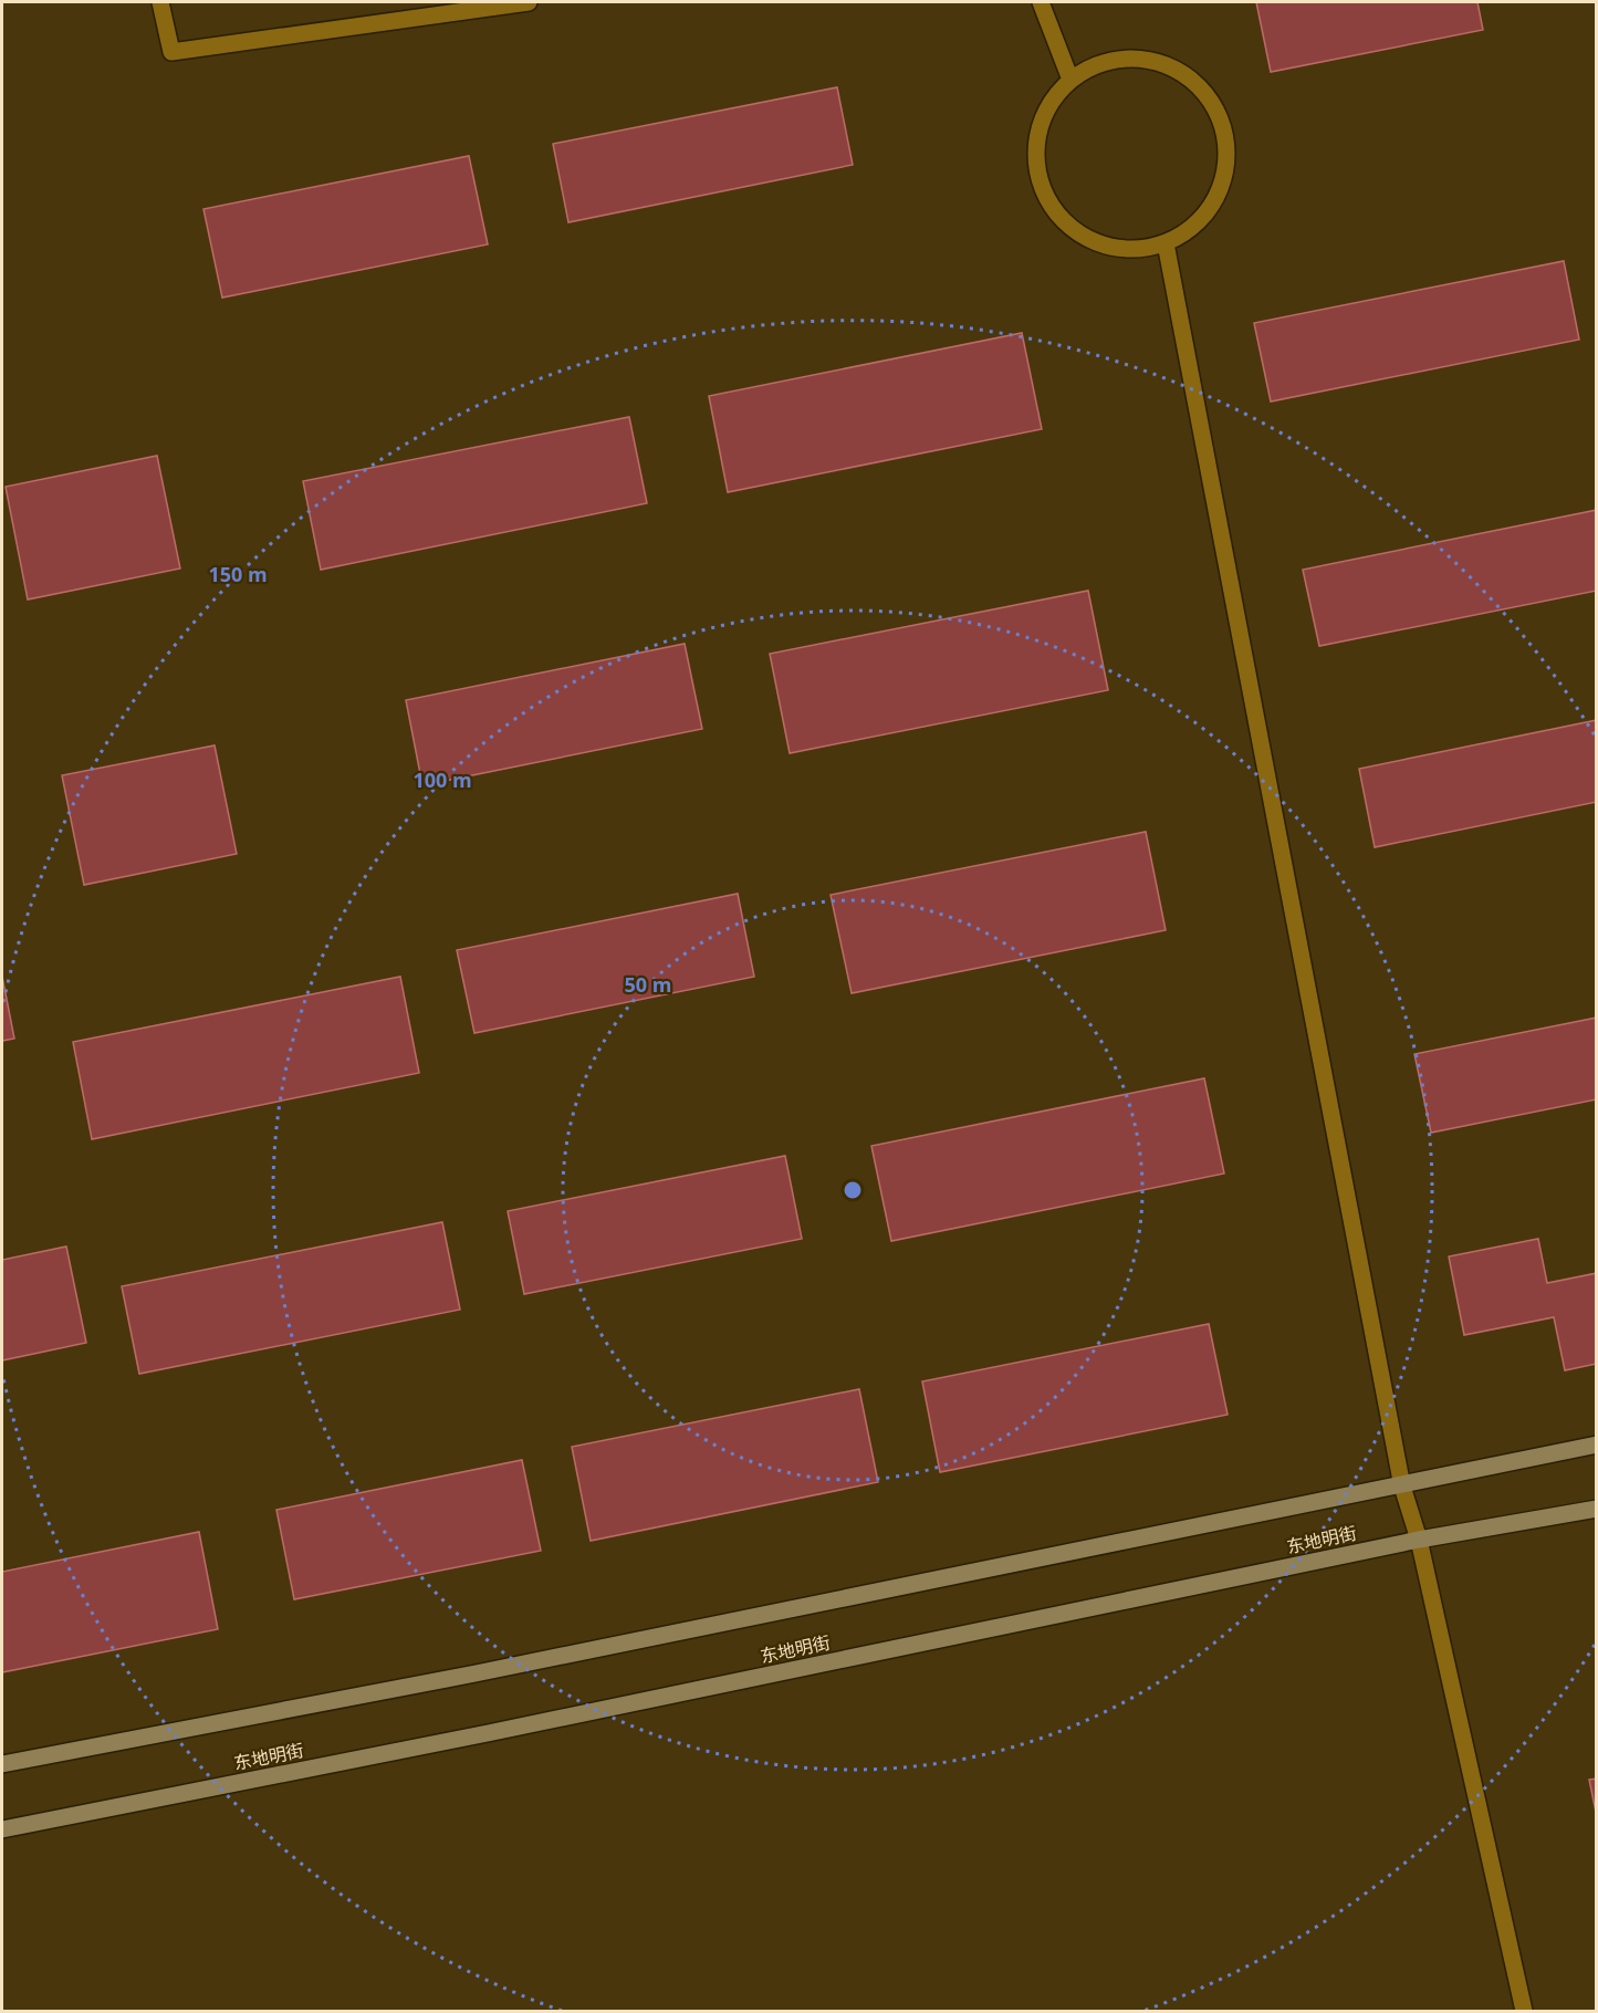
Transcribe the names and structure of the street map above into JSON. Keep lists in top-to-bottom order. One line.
{"streets":{"main road":["东地明街"]},"rings":["150 m","100 m","50 m"]}
